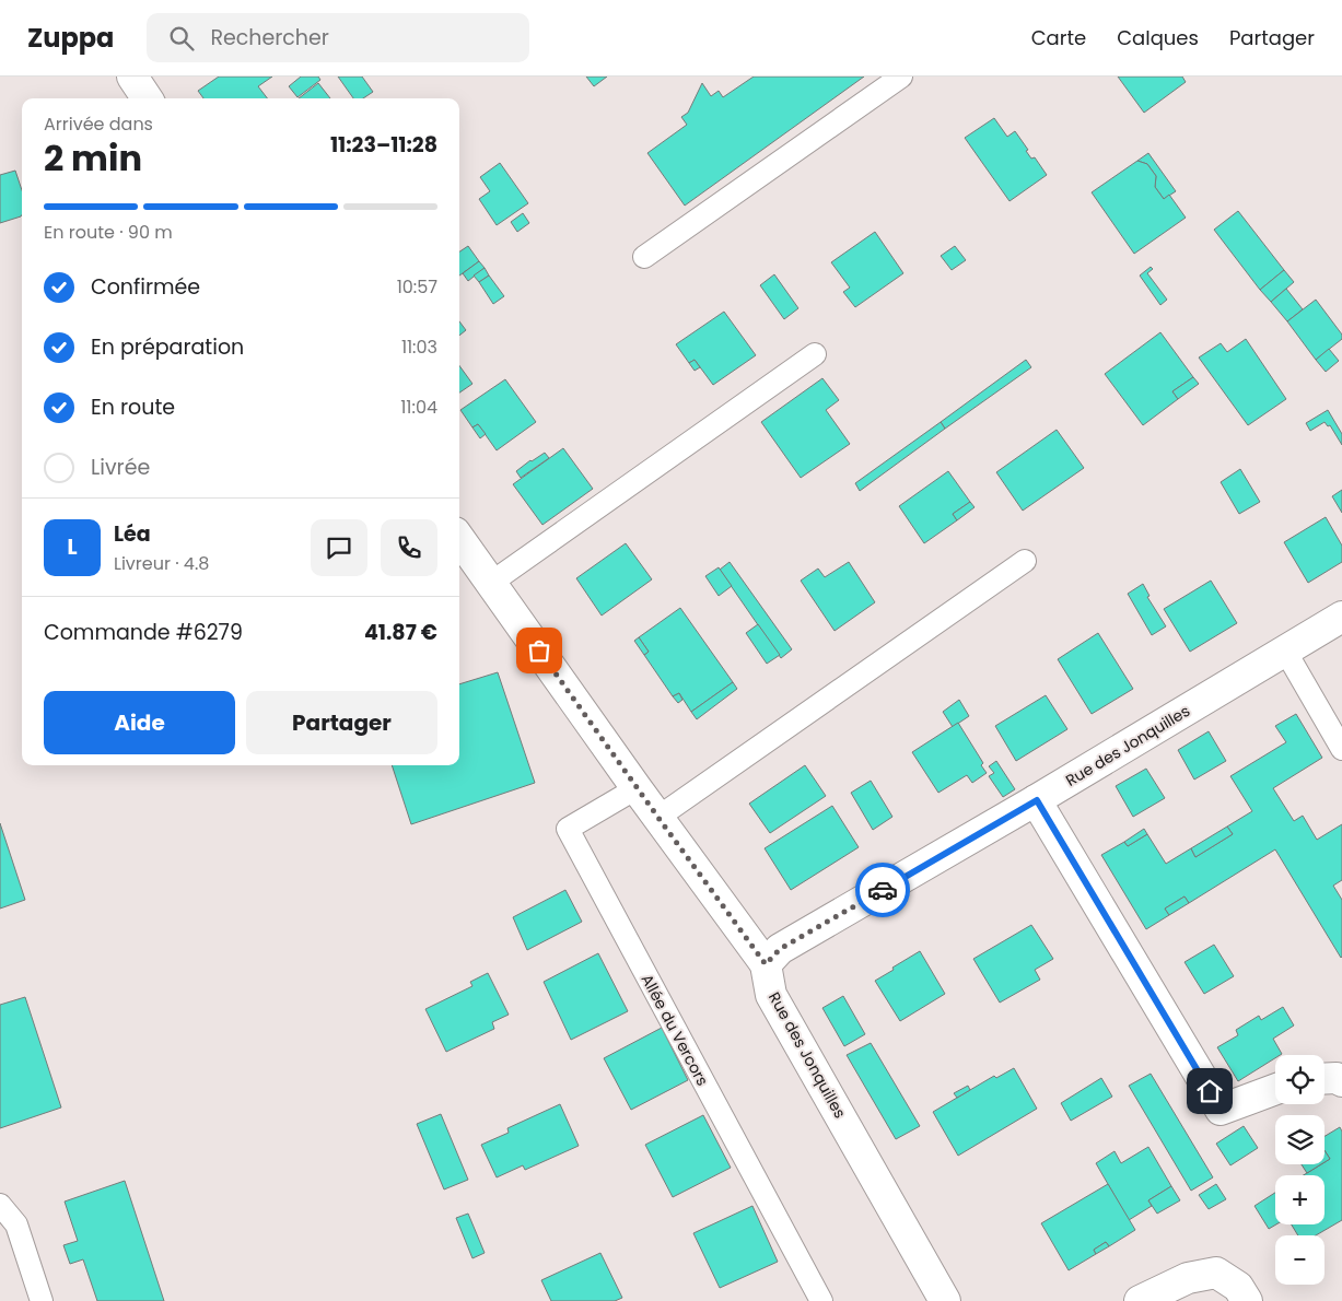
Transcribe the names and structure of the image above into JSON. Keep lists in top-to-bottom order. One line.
{"streets":{"street":["Rue des Jonquilles"],"lane":["Allée du Vercors"]},"page":{"header":"Zuppa","search":"Rechercher","nav":["Carte","Calques","Partager"],"heading":["2 min","Arrivée dans","11:23–11:28"],"panel":["Léa","Livreur · 4.8","Commande #6279","41.87 €"],"bar":"En route · 90 m","list":[["Confirmée","10:57"],["En préparation","11:03"],["En route","11:04"],"Livrée"],"round":"L","buttons":["Aide","Partager"],"map_buttons":["+","−"]}}
